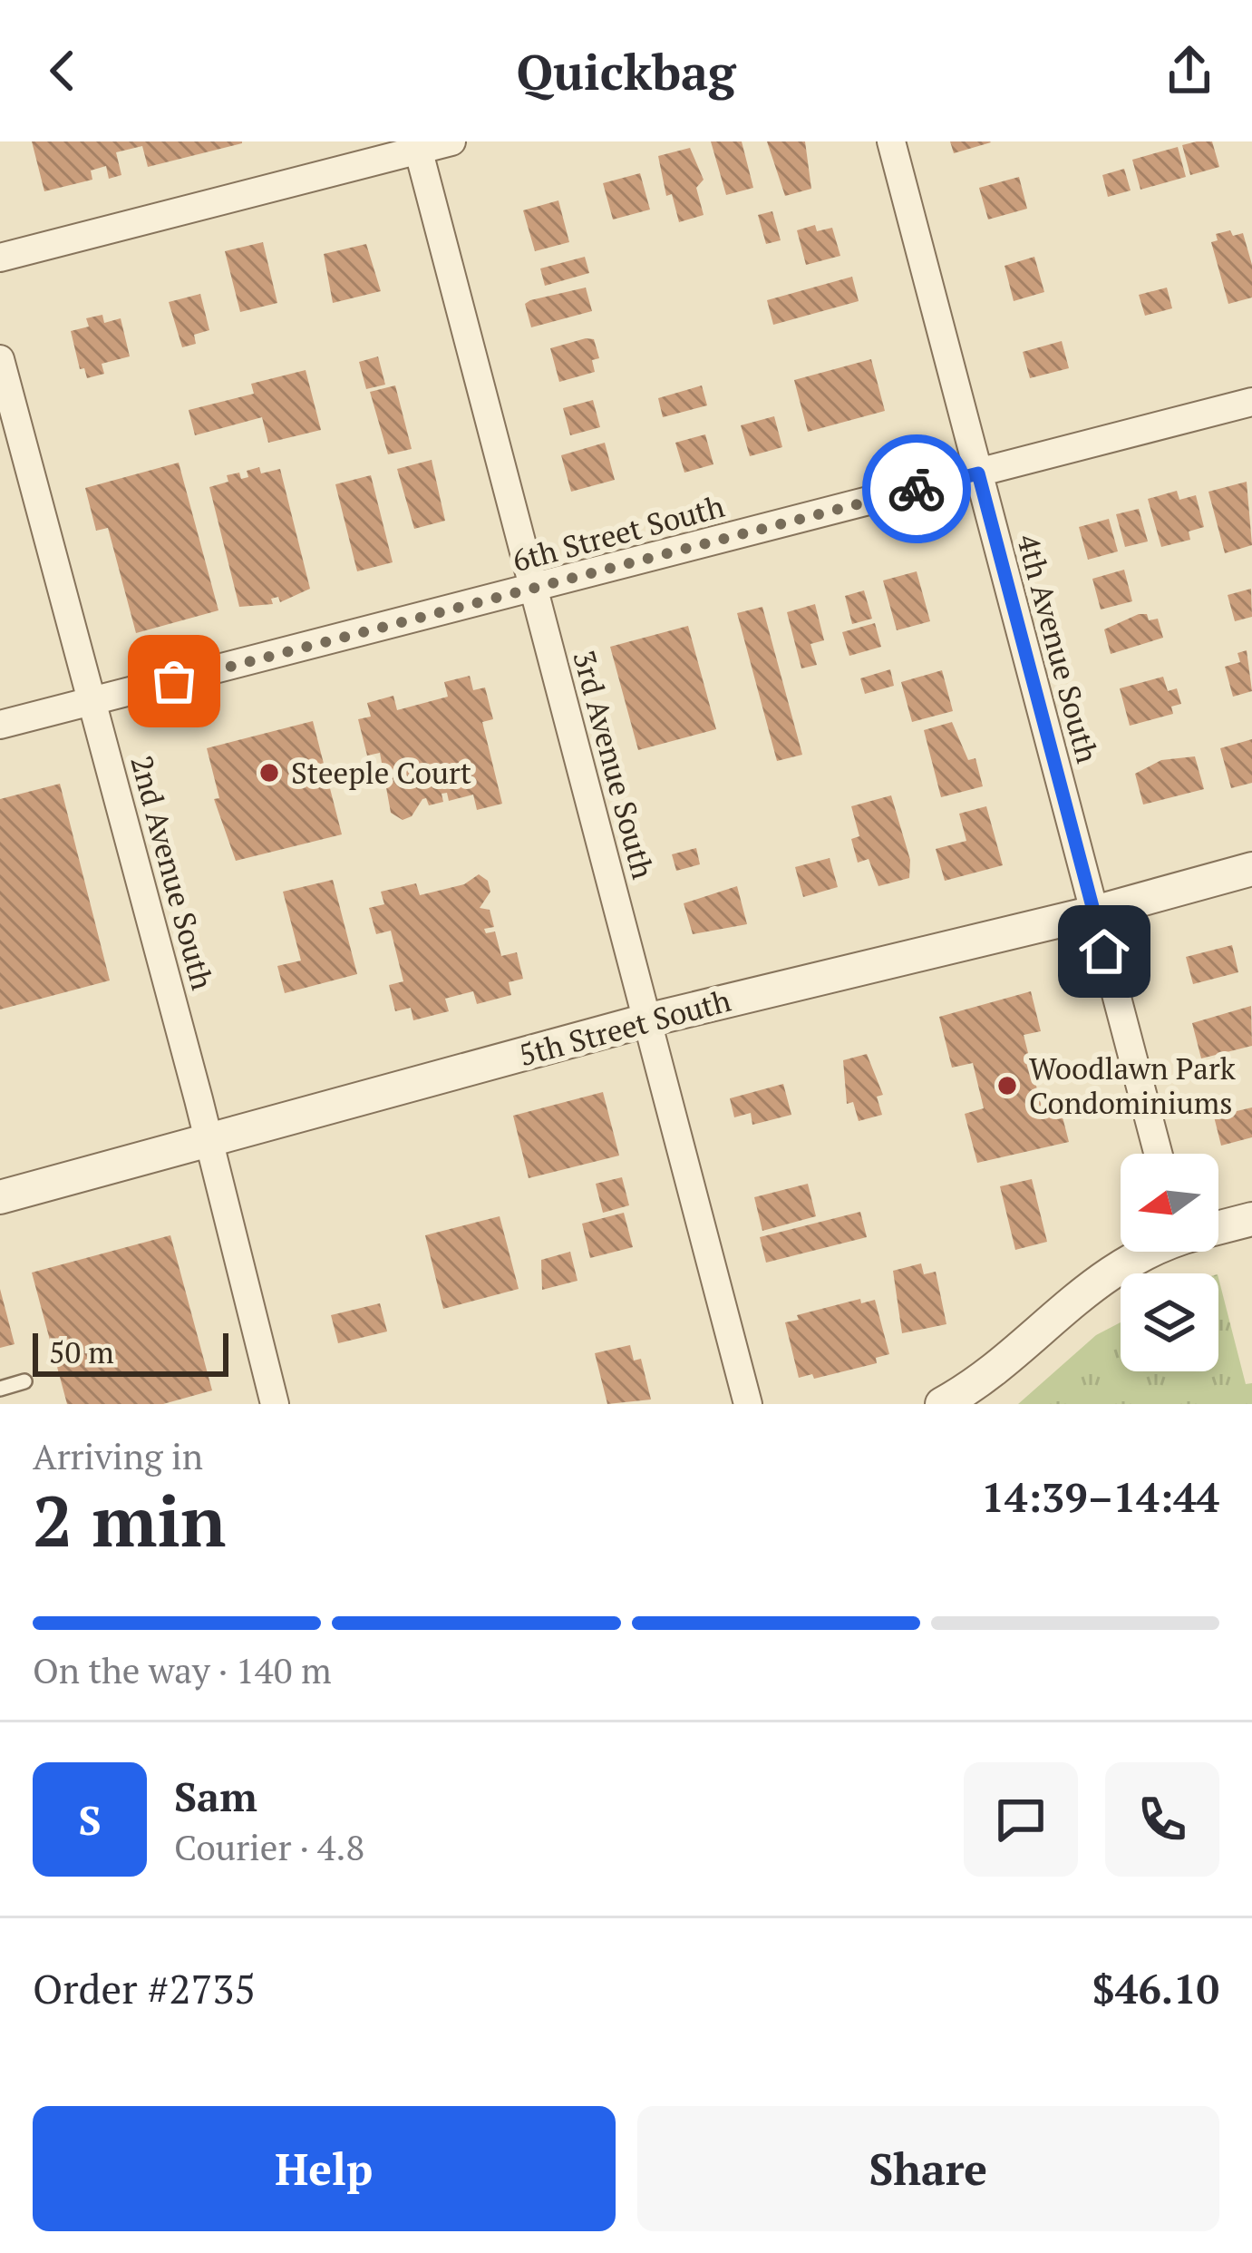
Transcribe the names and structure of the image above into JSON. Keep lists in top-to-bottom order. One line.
{"streets":{"street":["6th Street South","4th Avenue South","3rd Avenue South","2nd Avenue South","5th Street South"]},"crossings":[["6th Street South","4th Avenue South"],["6th Street South","3rd Avenue South"],["6th Street South","2nd Avenue South"],["4th Avenue South","5th Street South"],["3rd Avenue South","5th Street South"],["2nd Avenue South","5th Street South"]],"places":["Steeple Court","Woodlawn Park Condominiums"],"scale_bar":"50 m","north":"left","page":{"header":"Quickbag","scale":"50 m","heading":["2 min","Arriving in","14:39–14:44"],"panel":["Sam","Courier · 4.8","Order #2735","$46.10"],"bar":"On the way · 140 m","round":"S","buttons":["Help","Share"]}}
